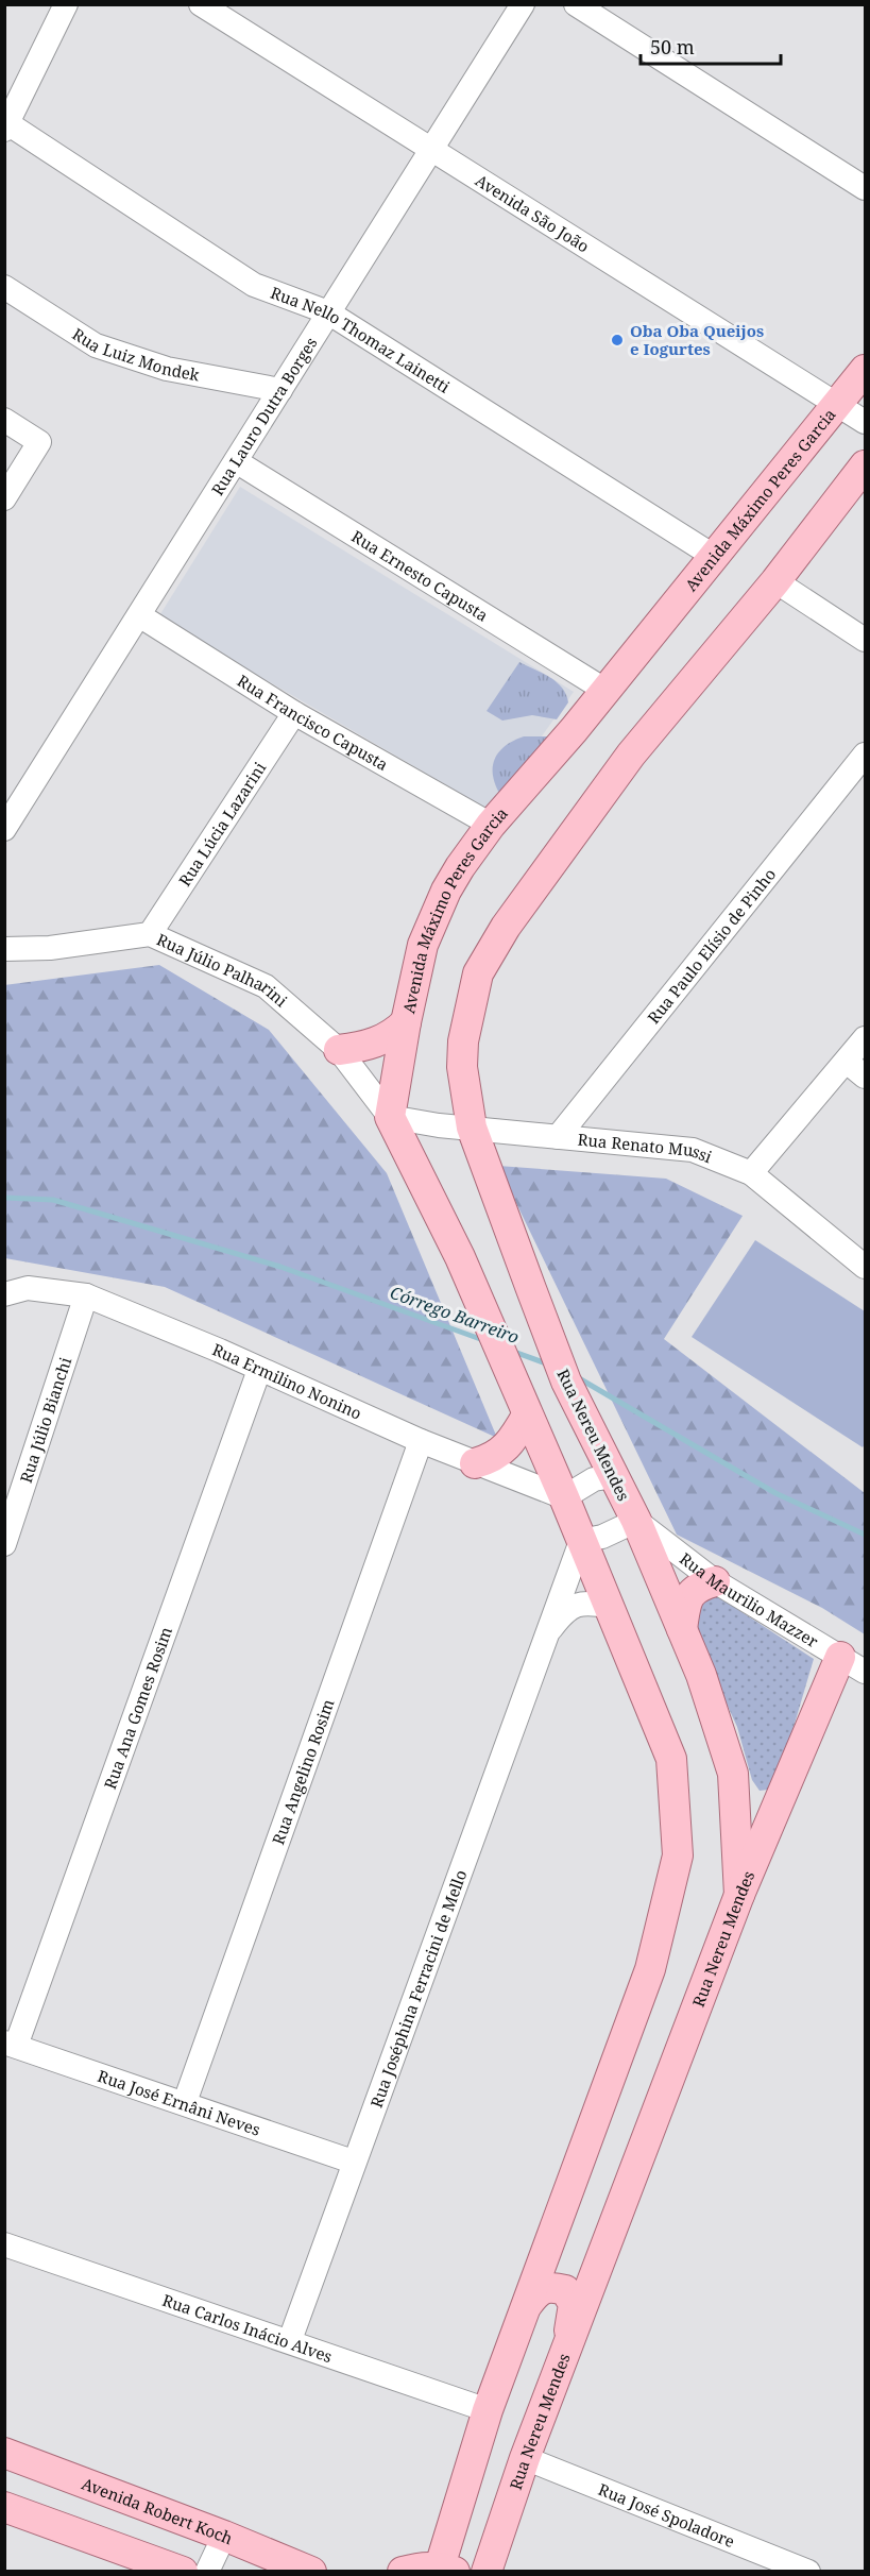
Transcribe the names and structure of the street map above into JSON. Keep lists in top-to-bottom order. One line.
{"streets":{"main road":["Avenida Máximo Peres Garcia","Rua Nereu Mendes","Avenida Robert Koch"],"street":["Avenida São João","Rua Nello Thomaz Lainetti","Rua Luiz Mondek","Rua Lauro Dutra Borges","Rua Ernesto Capusta","Rua Francisco Capusta","Rua Lúcia Lazarini","Rua Paulo Elísio de Pinho","Rua Júlio Palharini","Rua Renato Mussi","Rua Ermilino Nonino","Rua Júlio Bianchi","Rua Maurilio Mazzer","Rua Ana Gomes Rosim","Rua Angelino Rosim","Rua Joséphina Ferracini de Mello","Rua José Ernâni Neves","Rua Carlos Inácio Alves","Rua José Spoladore"]},"crossings":[["Avenida São João","Rua Lauro Dutra Borges"],["Avenida São João","Avenida Máximo Peres Garcia"],["Rua Nello Thomaz Lainetti","Rua Lauro Dutra Borges"],["Rua Nello Thomaz Lainetti","Avenida Máximo Peres Garcia"],["Rua Luiz Mondek","Rua Lauro Dutra Borges"],["Rua Lauro Dutra Borges","Rua Ernesto Capusta"],["Rua Lauro Dutra Borges","Rua Francisco Capusta"],["Avenida Máximo Peres Garcia","Rua Ernesto Capusta"],["Avenida Máximo Peres Garcia","Rua Francisco Capusta"],["Avenida Máximo Peres Garcia","Rua Júlio Palharini"],["Avenida Máximo Peres Garcia","Rua Renato Mussi"],["Rua Francisco Capusta","Rua Lúcia Lazarini"],["Rua Lúcia Lazarini","Rua Júlio Palharini"],["Rua Paulo Elísio de Pinho","Rua Renato Mussi"],["Rua Júlio Palharini","Rua Renato Mussi"],["Rua Renato Mussi","Rua Nereu Mendes"],["Rua Ermilino Nonino","Rua Júlio Bianchi"],["Rua Ermilino Nonino","Rua Ana Gomes Rosim"],["Rua Ermilino Nonino","Rua Angelino Rosim"],["Rua Nereu Mendes","Rua Maurilio Mazzer"],["Rua Nereu Mendes","Rua José Spoladore"],["Rua Ana Gomes Rosim","Rua José Ernâni Neves"],["Rua Angelino Rosim","Rua José Ernâni Neves"],["Rua Joséphina Ferracini de Mello","Rua José Ernâni Neves"],["Rua Joséphina Ferracini de Mello","Rua Carlos Inácio Alves"]],"water":["Córrego Barreiro"],"places":["Oba Oba Queijos e Iogurtes"],"scale_bar":"50 m"}
